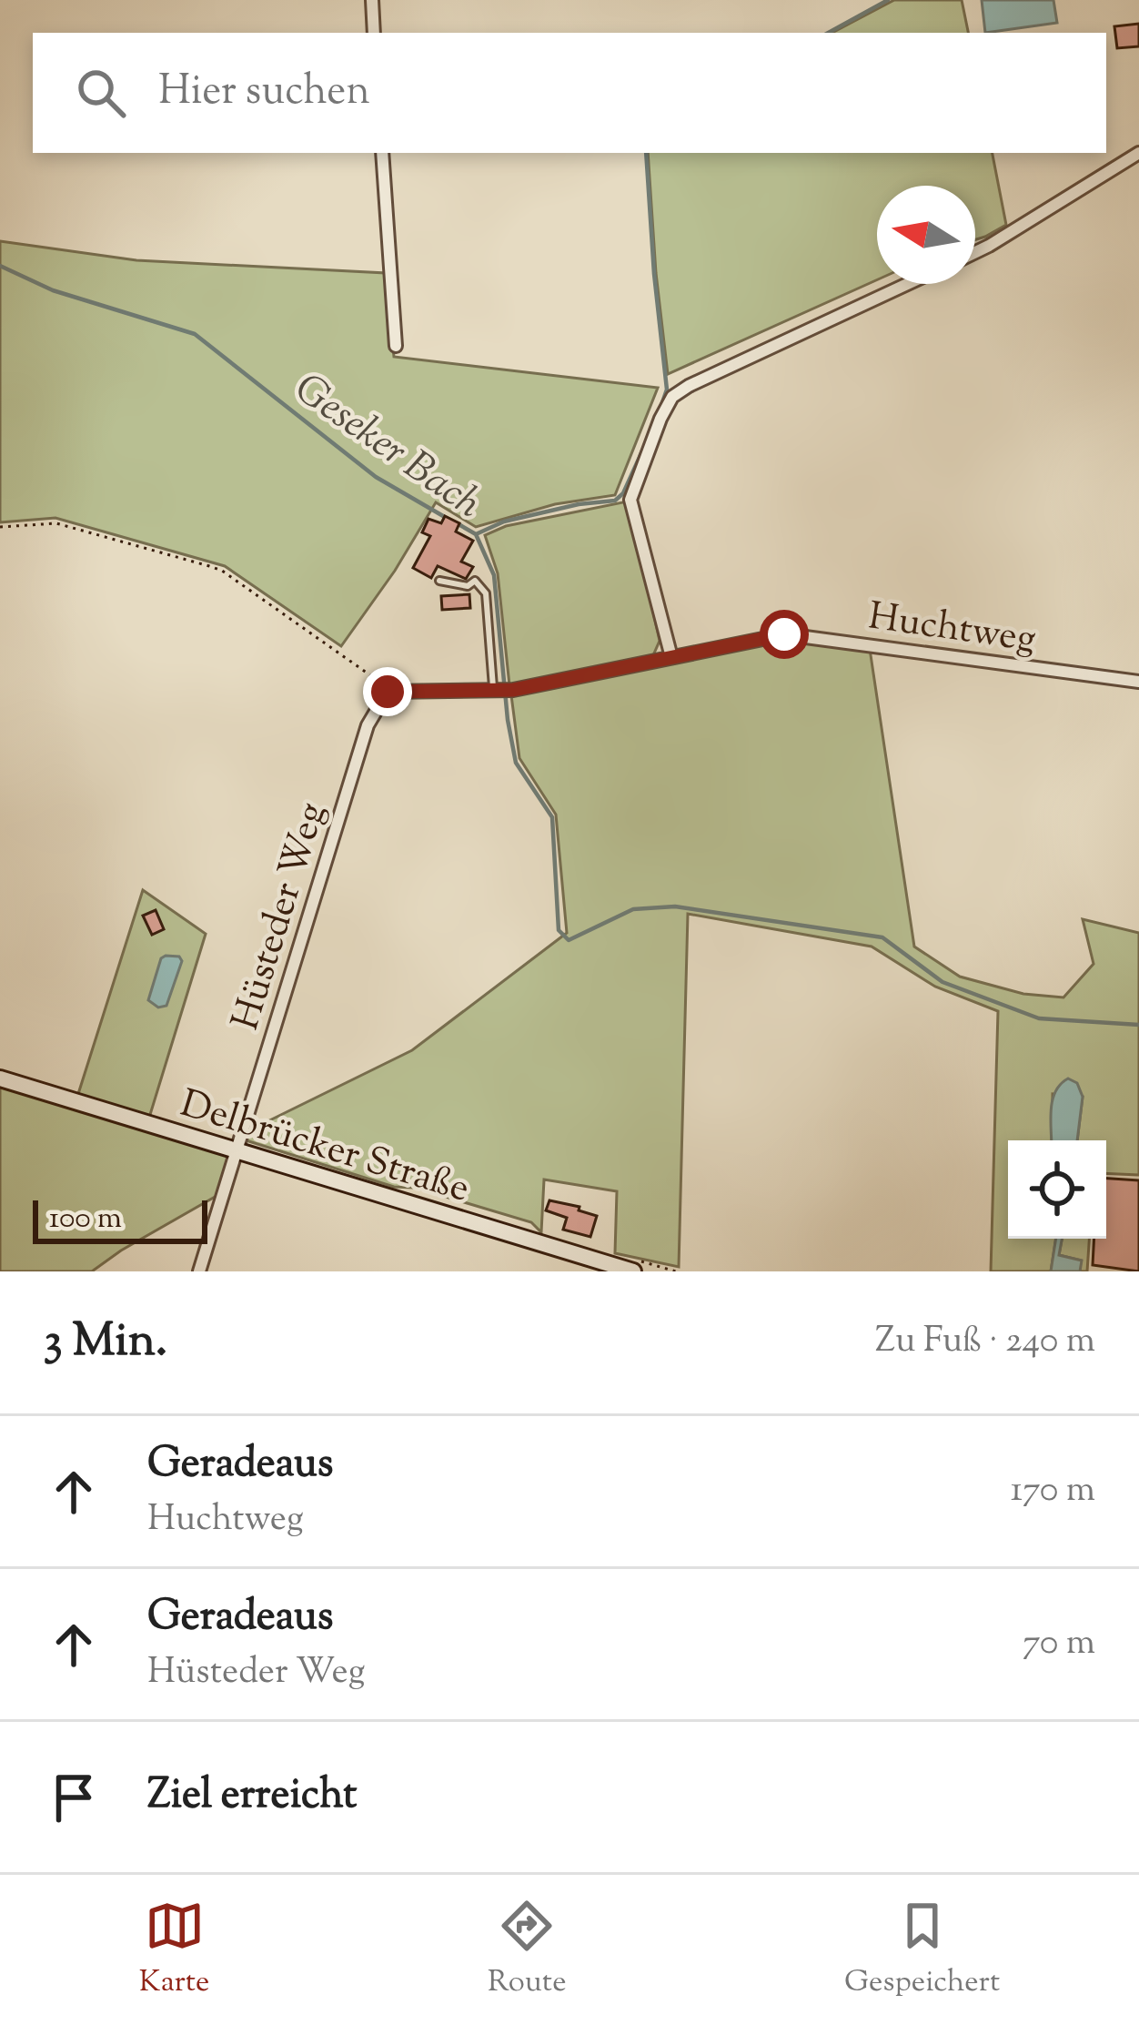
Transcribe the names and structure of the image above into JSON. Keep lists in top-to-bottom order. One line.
{"streets":{"main road":["Delbrücker Straße"],"street":["Huchtweg","Hüsteder Weg"]},"crossings":[["Hüsteder Weg","Delbrücker Straße"]],"water":["Geseker Bach"],"scale_bar":"100 m","north":"left","page":{"search":"Hier suchen","scale":"100 m","heading":["3 Min.","Zu Fuß · 240 m"],"list":[["Geradeaus","Huchtweg","170 m"],["Geradeaus","Hüsteder Weg","70 m"],"Ziel erreicht"],"nav":["Karte","Route","Gespeichert"]}}
